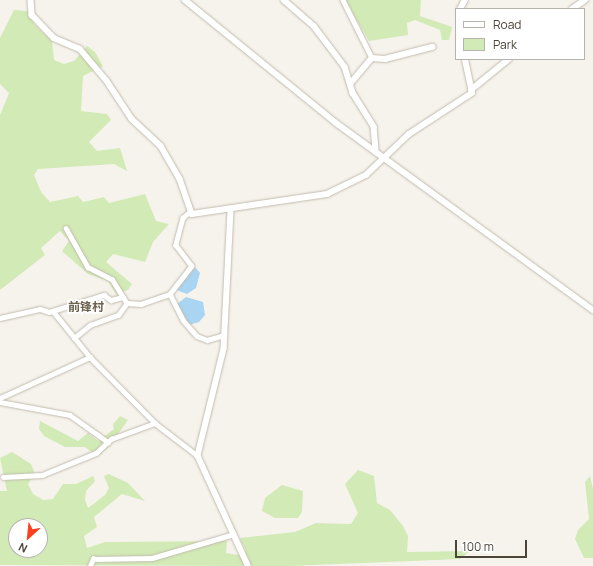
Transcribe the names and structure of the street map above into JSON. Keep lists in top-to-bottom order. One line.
{"districts":["前锋村"],"legend":["Road","Park"],"scale_bar":"100 m","north":"bottom left"}
